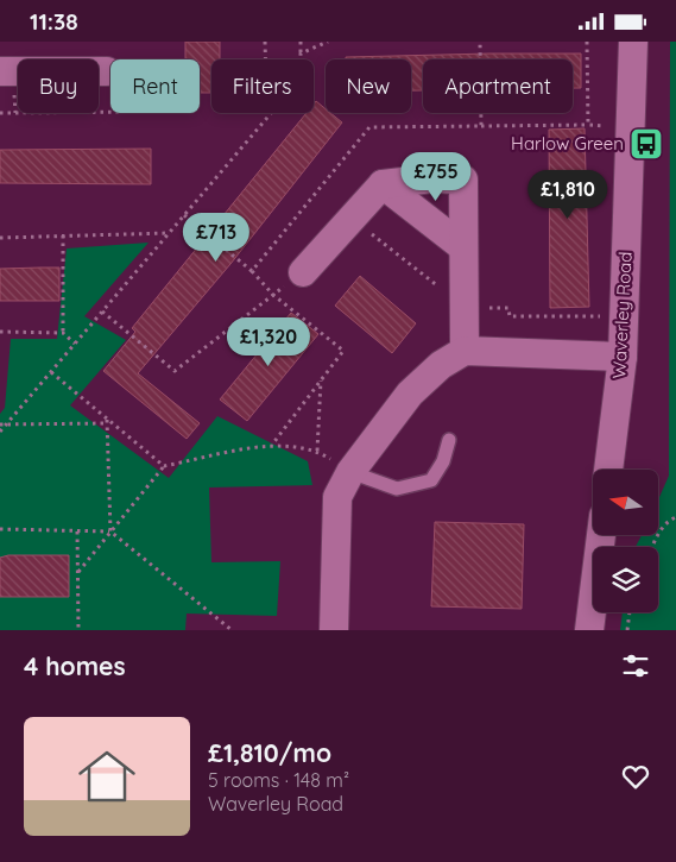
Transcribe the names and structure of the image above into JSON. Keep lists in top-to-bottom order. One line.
{"streets":{"street":["Waverley Road"]},"places":{"bus stop":["Harlow Green"]},"north":"left","page":{"status":"11:38","chip":["Buy","Rent","Filters","New","Apartment"],"price":["£755","£1,810","£713","£1,320"],"heading":"4 homes","list":[{"name":"£1,810/mo","note":"5 rooms · 148 m² · Waverley Road"}]}}
